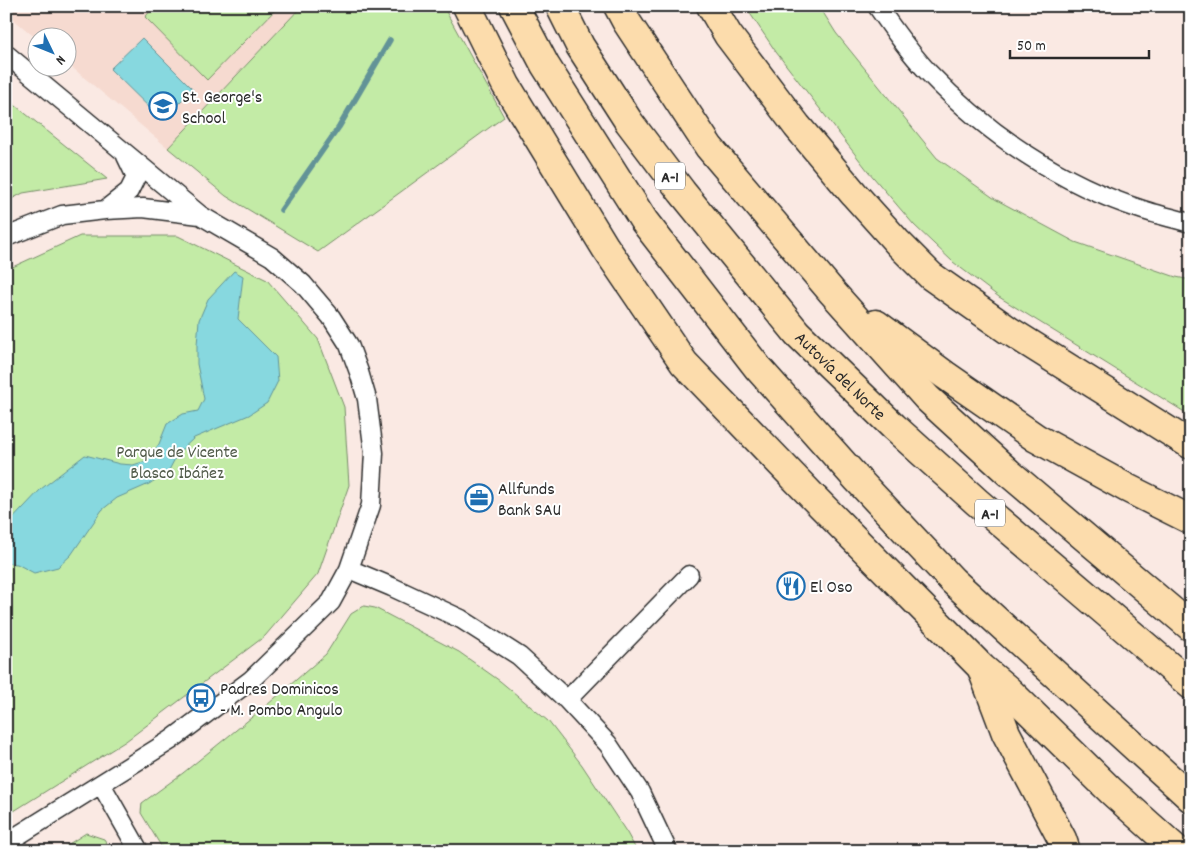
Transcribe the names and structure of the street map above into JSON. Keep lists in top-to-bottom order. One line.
{"streets":{"highway":["A-1","Autovía del Norte"]},"parks":["Parque de Vicente Blasco Ibáñez"],"places":{"school or university":["St. George's School"],"office":["Allfunds Bank SAU"],"restaurant":["El Oso"],"bus stop":["Padres Dominicos - M. Pombo Angulo"]},"scale_bar":"50 m","north":"bottom right"}
